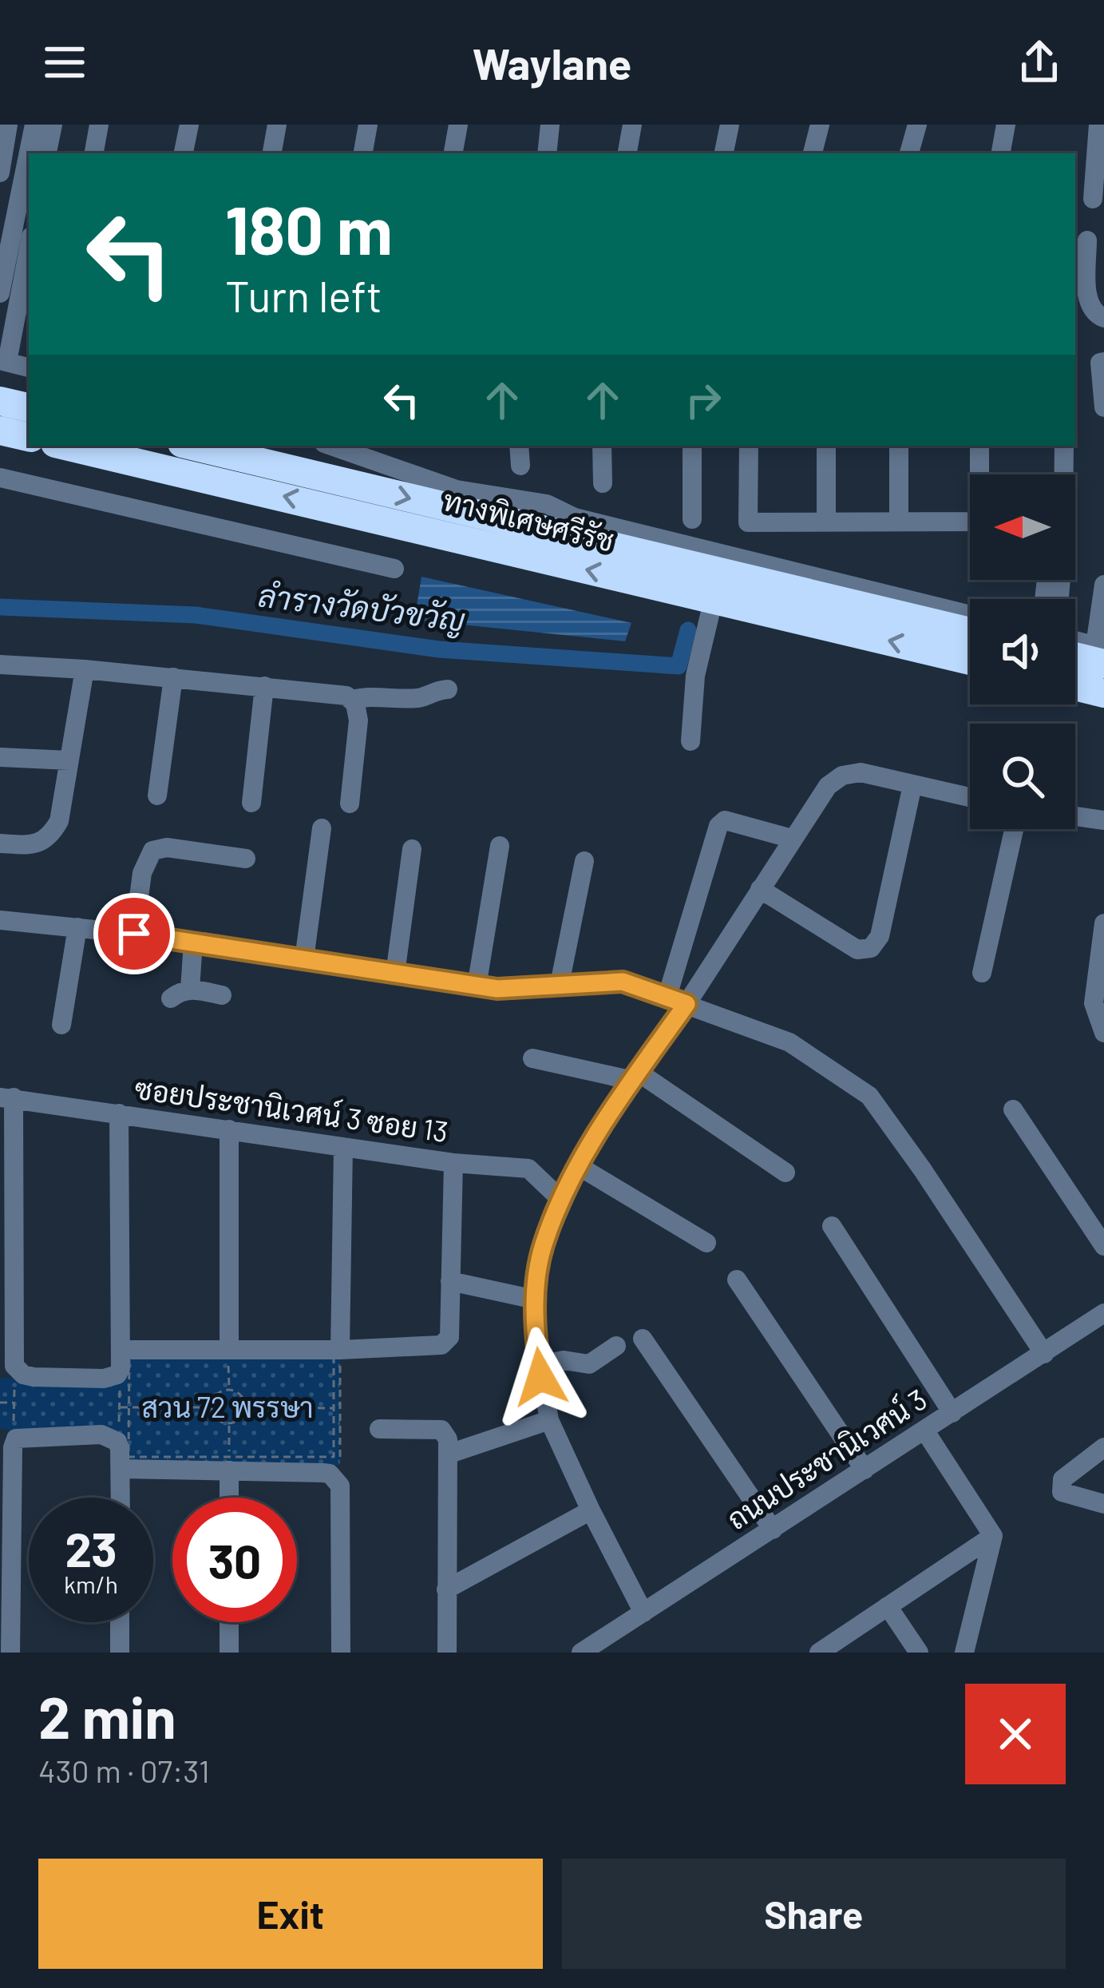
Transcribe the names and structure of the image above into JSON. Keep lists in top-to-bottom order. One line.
{"streets":{"highway":["ทางพิเศษศรีรัช"],"street":["ซอยประชานิเวศน์ 3 ซอย 13","ถนนประชานิเวศน์ 3"]},"water":["ลำรางวัดบัวขวัญ"],"parks":["สวน 72 พรรษา"],"north":"left","page":{"header":"Waylane","turn":["180 m","Turn left"],"speed":"23 km/h","limit":"30","heading":["2 min","430 m · 07:31"],"buttons":["Exit","Share"]}}
